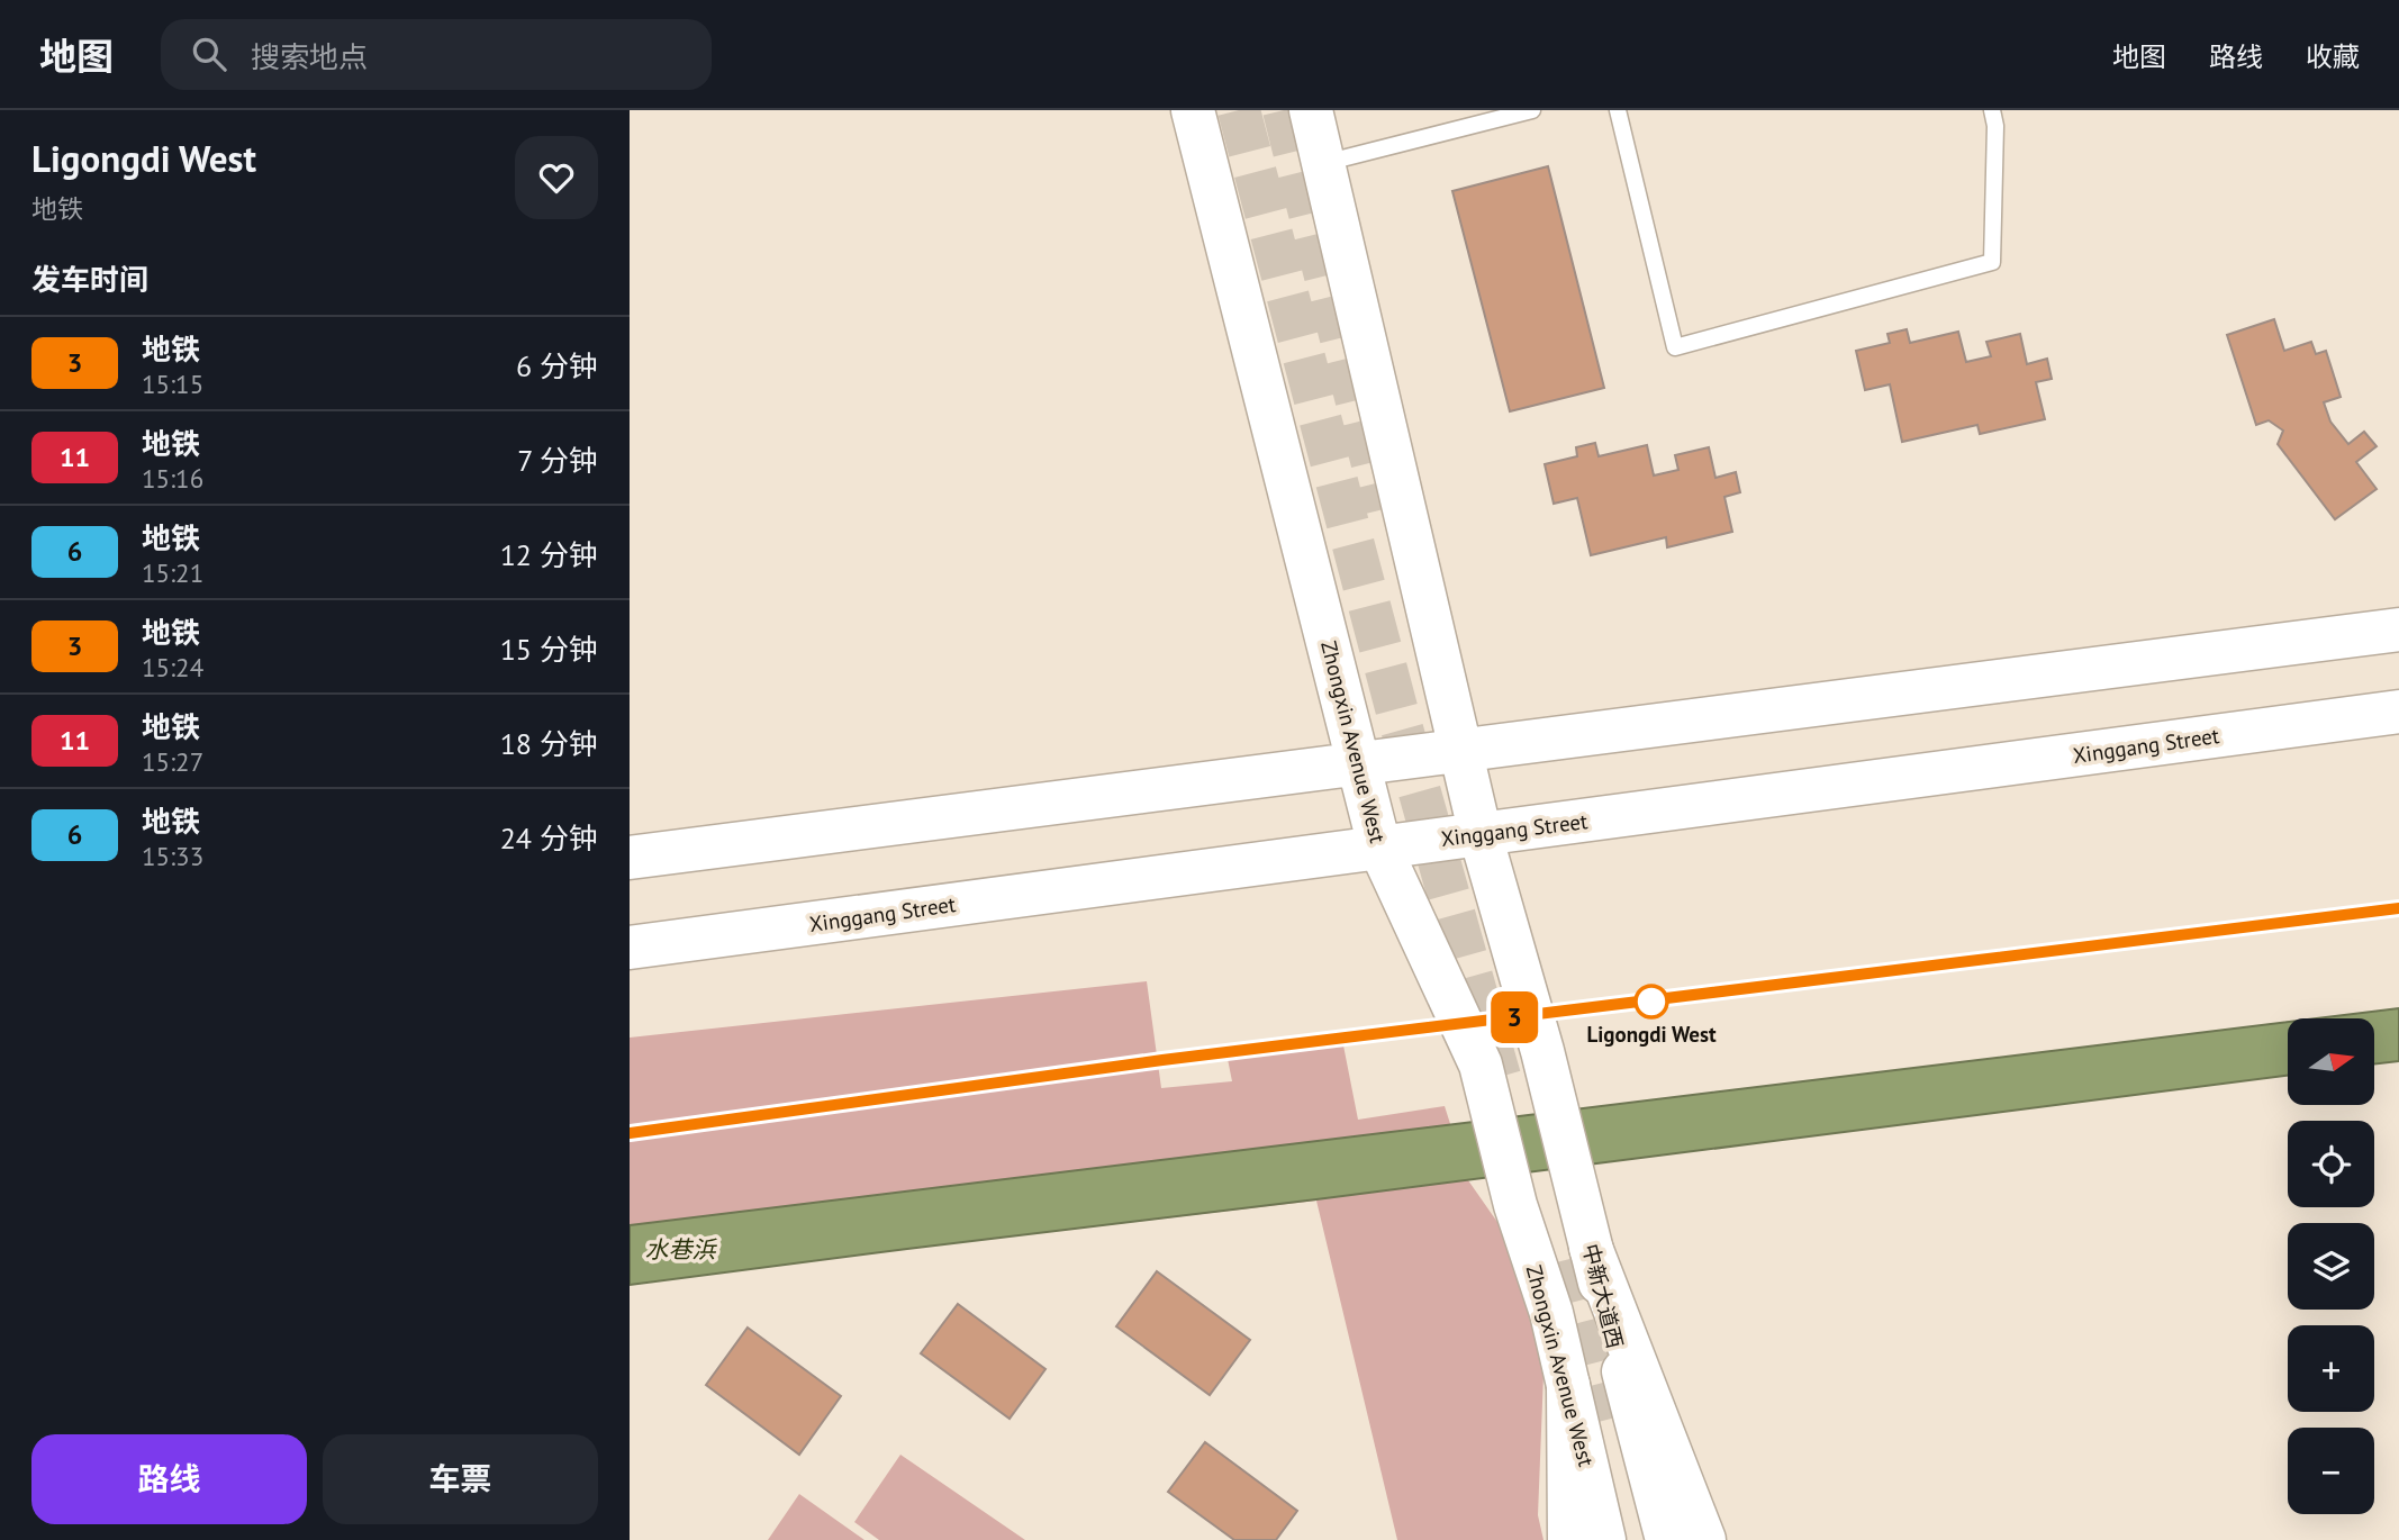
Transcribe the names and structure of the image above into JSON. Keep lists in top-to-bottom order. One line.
{"streets":{"main road":["Zhongxin Avenue West","Xinggang Street","中新大道西"]},"crossings":[["Zhongxin Avenue West","Xinggang Street"],["Xinggang Street","中新大道西"]],"water":["水巷浜"],"places":["Ligongdi West"],"lines":["metro line 3"],"north":"right","page":{"header":"地图","search":"搜索地点","nav":["地图","路线","收藏"],"heading":[["Ligongdi West","地铁"],"发车时间"],"on_map":"3","list":[{"mark":"3","name":"地铁","note":"15:15","value":"6 分钟"},{"mark":"11","name":"地铁","note":"15:16","value":"7 分钟"},{"mark":"6","name":"地铁","note":"15:21","value":"12 分钟"},{"mark":"3","name":"地铁","note":"15:24","value":"15 分钟"},{"mark":"11","name":"地铁","note":"15:27","value":"18 分钟"},{"mark":"6","name":"地铁","note":"15:33","value":"24 分钟"}],"map_buttons":["+","−"],"buttons":["路线","车票"]}}
